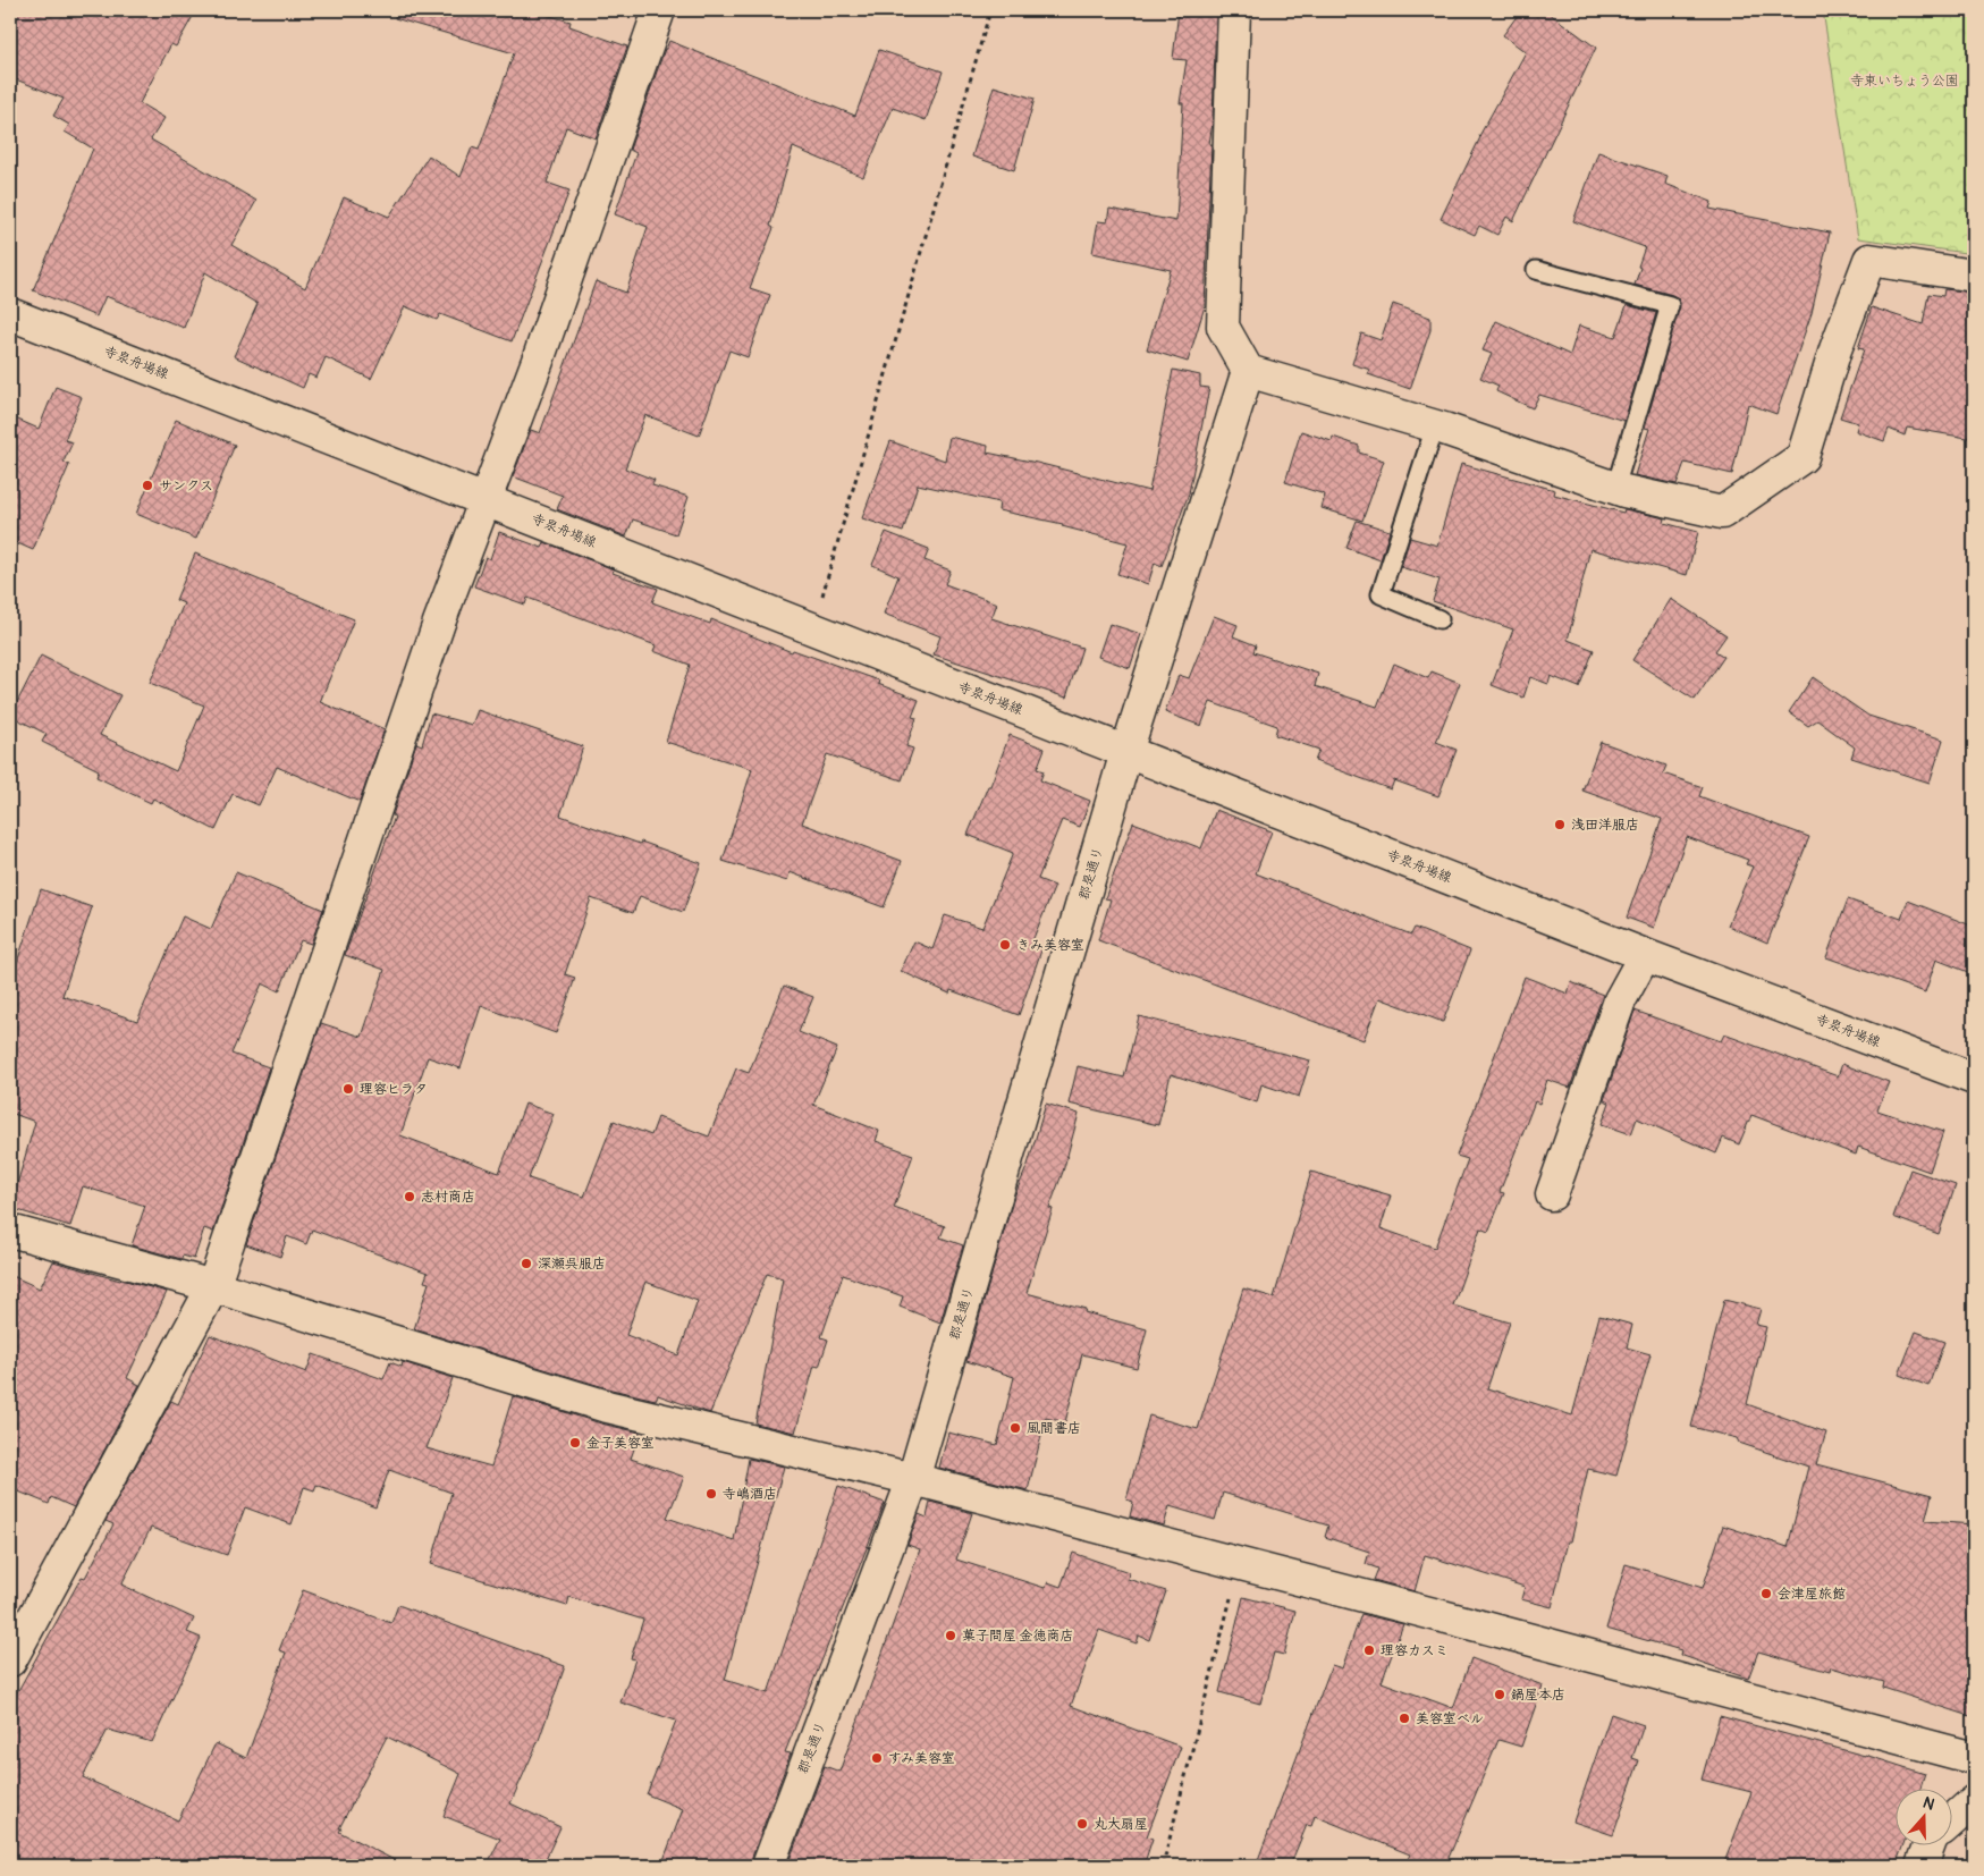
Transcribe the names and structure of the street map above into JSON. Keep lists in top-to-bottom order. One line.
{"streets":{"street":["寺泉舟場線","郡是通り"]},"crossings":[["寺泉舟場線","郡是通り"]],"parks":["寺東いちょう公園"],"places":["サンクス","浅田洋服店","きみ美容室","理容ヒラタ","志村商店","深瀬呉服店","風間書店","金子美容室","寺嶋酒店","会津屋旅館","菓子問屋 金徳商店","理容カスミ","鍋屋本店","美容室ベル","すみ美容室","丸大扇屋"],"north":"top"}
